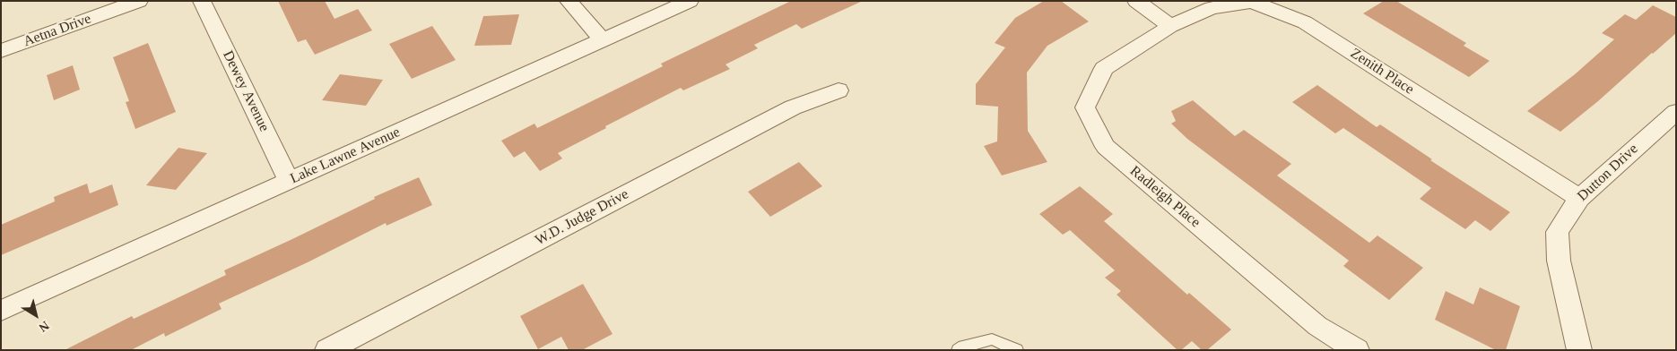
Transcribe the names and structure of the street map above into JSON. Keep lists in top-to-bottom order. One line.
{"streets":{"street":["Aetna Drive","Zenith Place","Dewey Avenue","Lake Lawne Avenue","Dutton Drive","Radleigh Place","W.D. Judge Drive"]},"crossings":[["Zenith Place","Dutton Drive"],["Zenith Place","Radleigh Place"],["Dewey Avenue","Lake Lawne Avenue"]],"north":"bottom right"}
